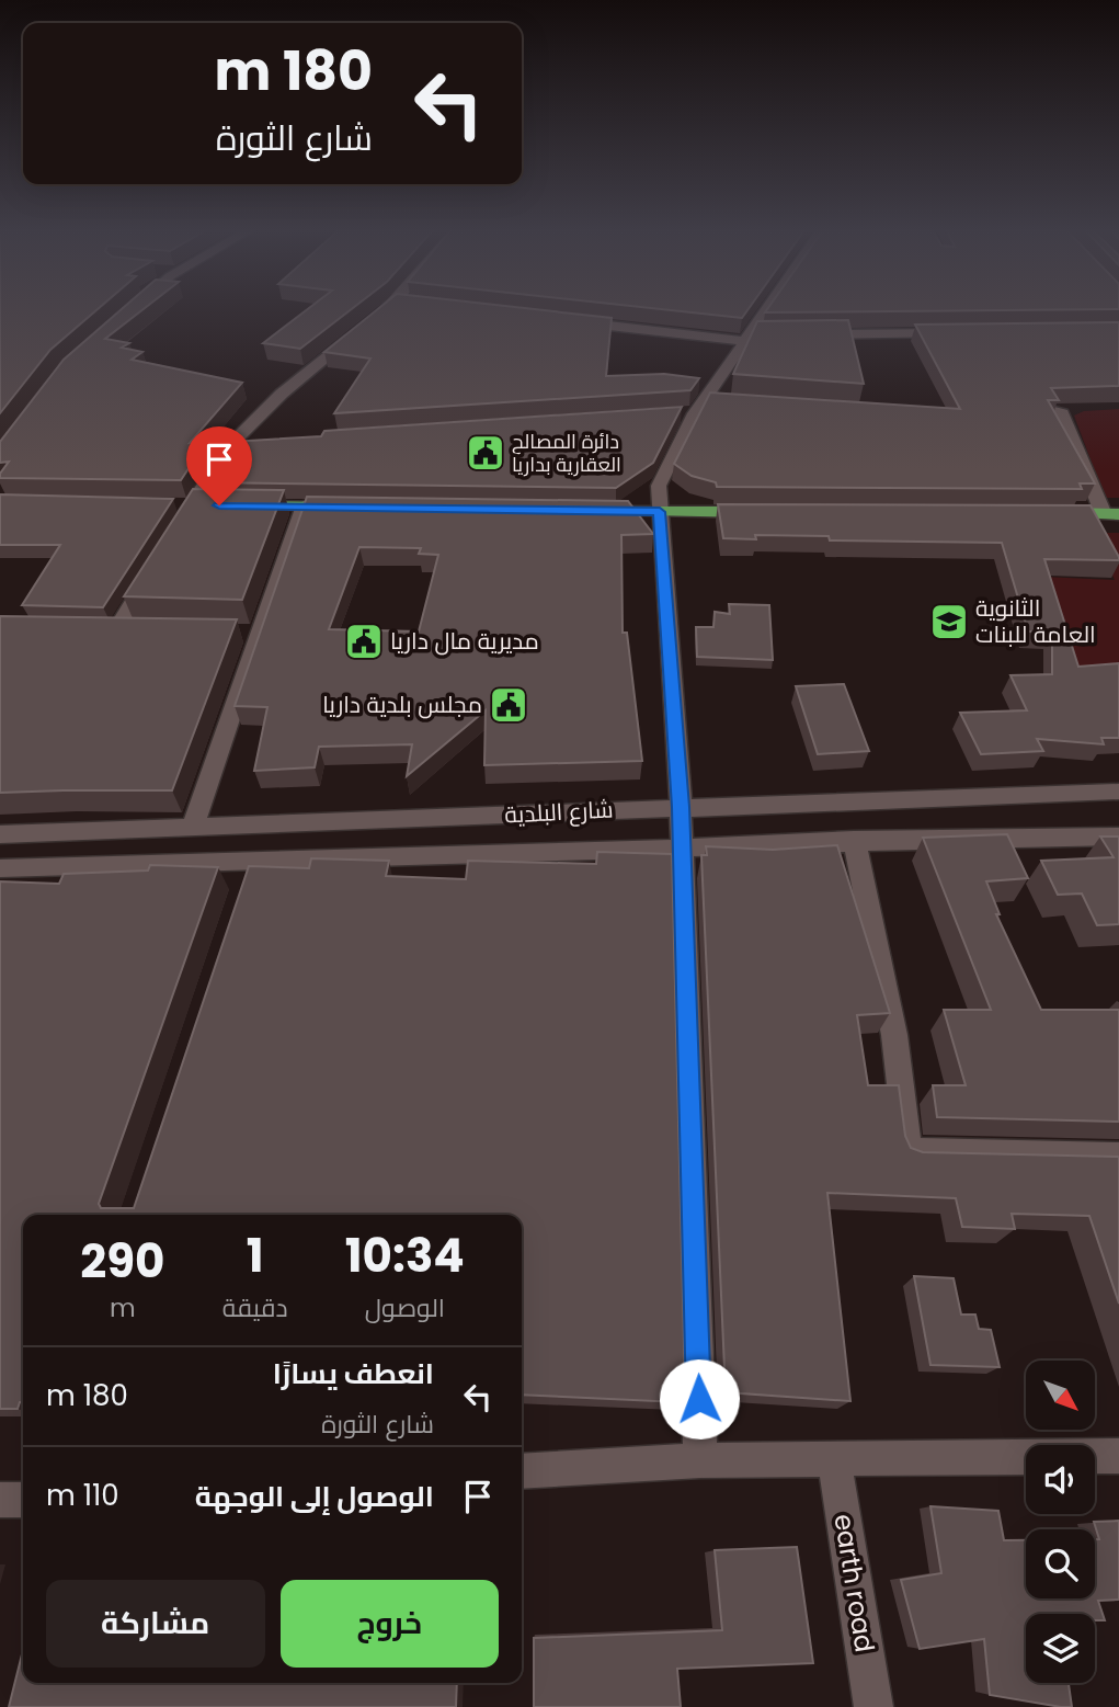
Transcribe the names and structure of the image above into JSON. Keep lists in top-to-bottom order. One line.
{"streets":{"street":["شارع البلدية","earth road"]},"places":{"public building":["دائرة المصالح العقارية بداريا","مديرية مال داريا","مجلس بلدية داريا"],"school or university":["الثانوية العامة للبنات"]},"north":"bottom right","page":{"turn":["180 m","شارع الثورة"],"eta":["10:34","الوصول","1","دقيقة","290","m"],"list":[{"name":"انعطف يسارًا","note":"شارع الثورة","value":"180 m"},{"name":"الوصول إلى الوجهة","value":"110 m"}],"buttons":["خروج","مشاركة"]}}
